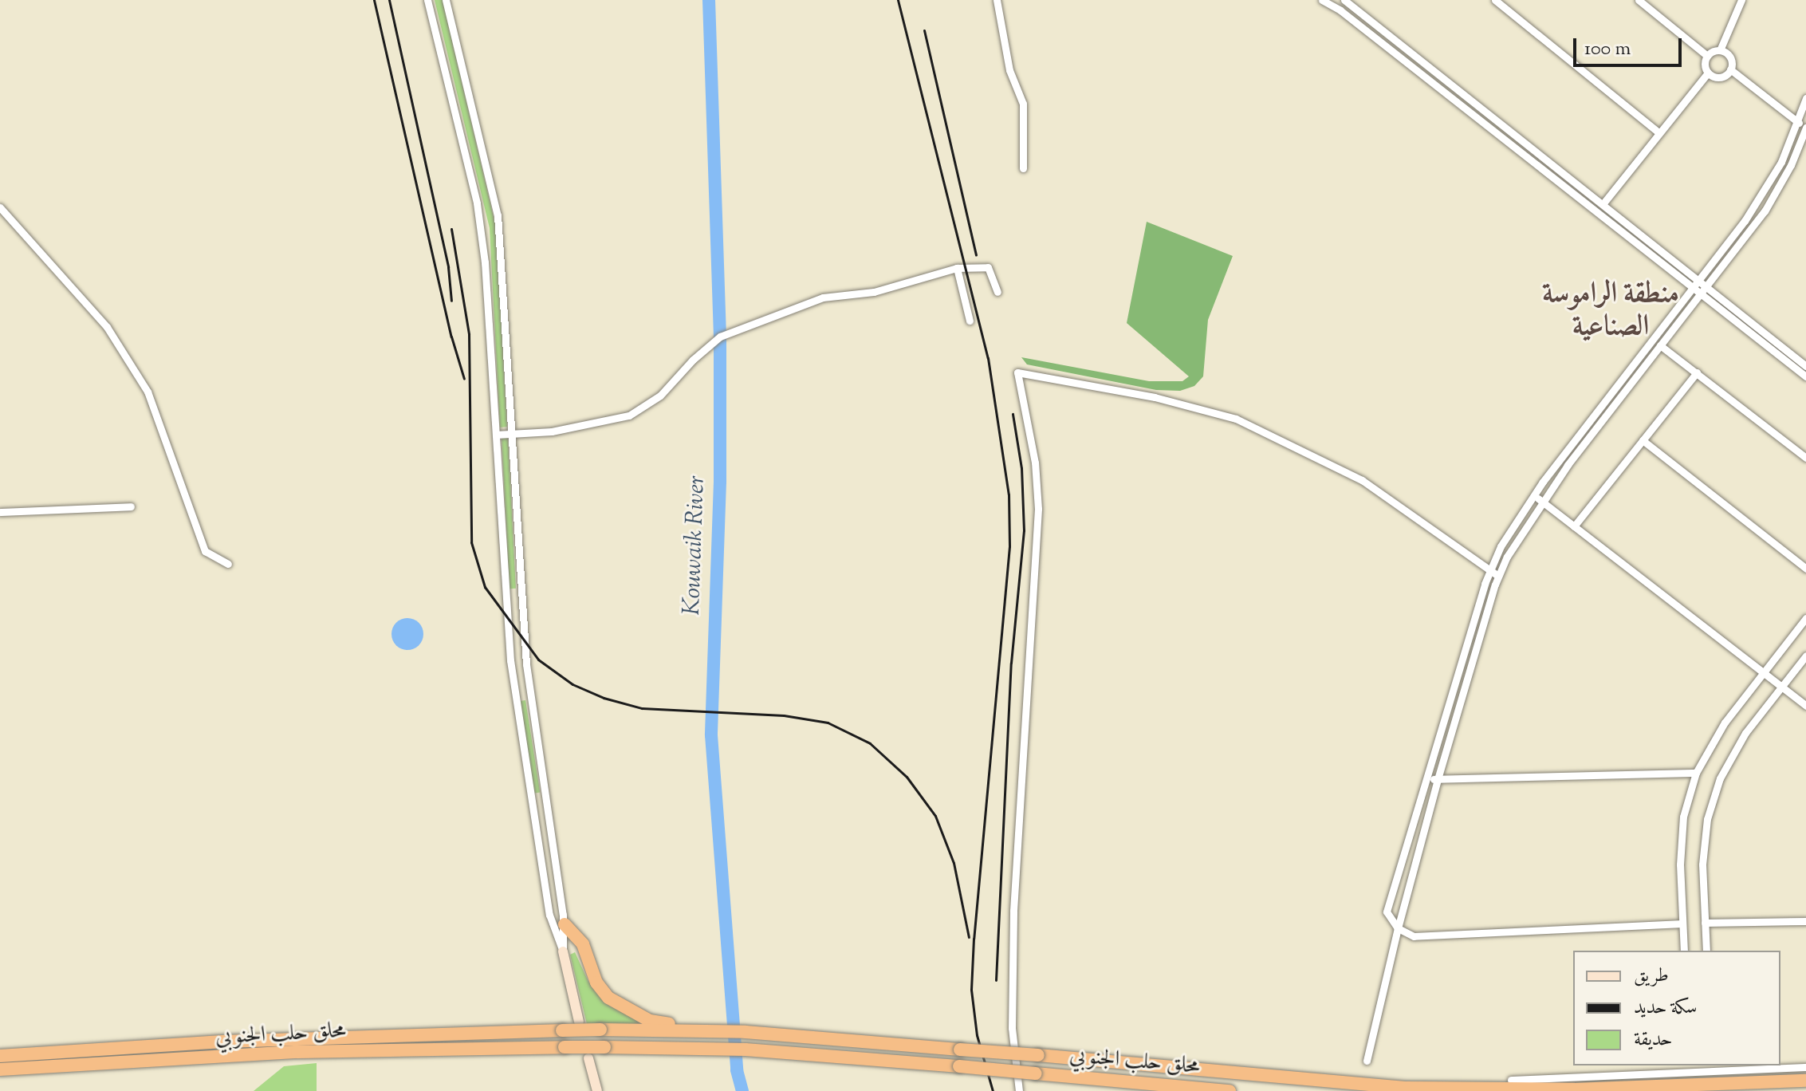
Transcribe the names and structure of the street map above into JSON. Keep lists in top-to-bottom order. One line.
{"streets":{"highway":["محلق حلب الجنوبي"]},"districts":["منطقة الراموسة الصناعية"],"water":["Kouwaik River"],"legend":["طريق","سكة حديد","حديقة"],"scale_bar":"100 m"}
